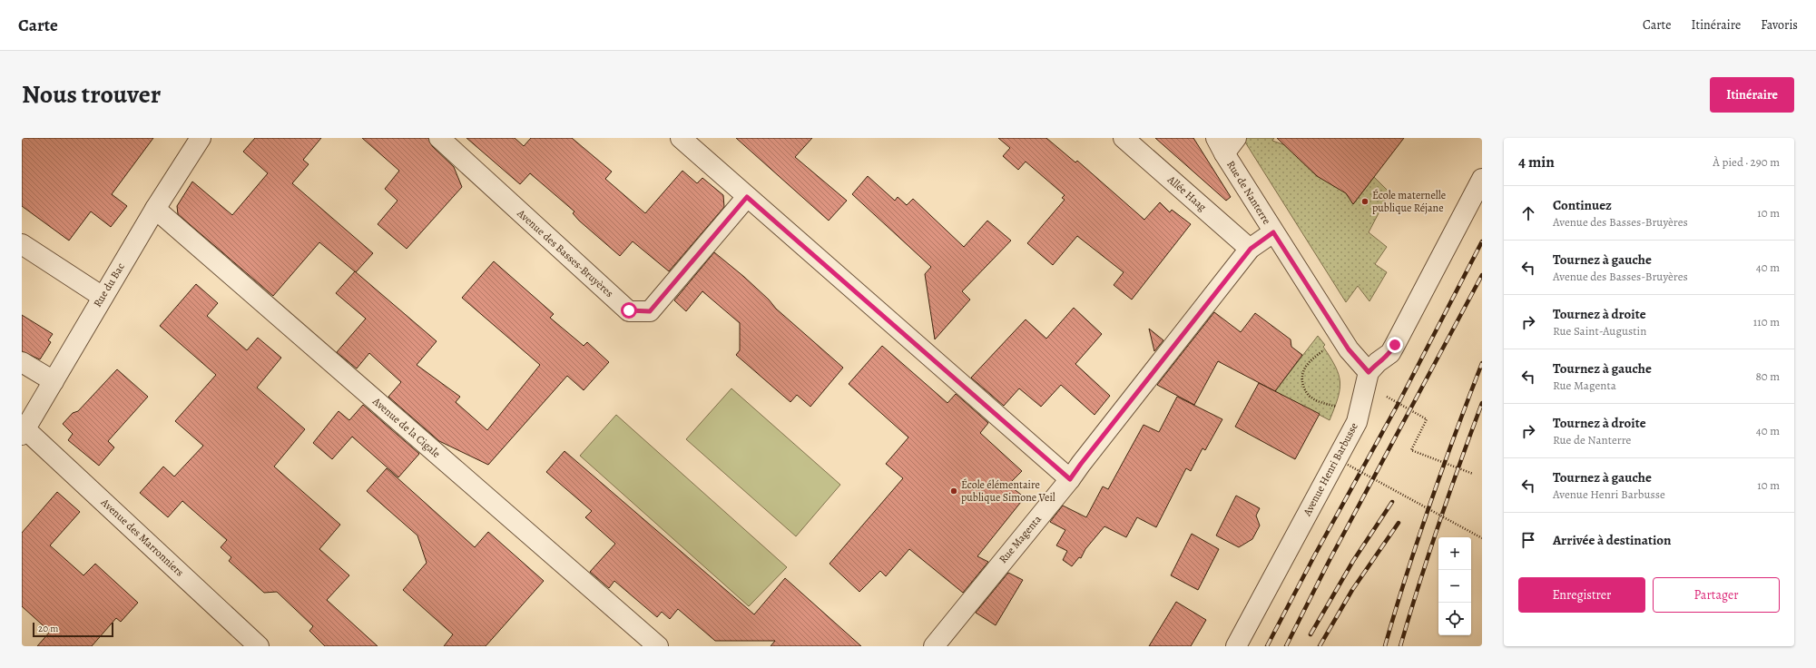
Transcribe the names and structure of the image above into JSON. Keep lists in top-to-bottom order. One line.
{"streets":{"street":["Rue de Nanterre","Allée Haag","Avenue des Basses-Bruyères","Rue du Bac","Avenue de la Cigale","Avenue Henri Barbusse","Avenue des Marronniers","Rue Magenta"]},"crossings":[["Rue de Nanterre","Avenue Henri Barbusse"],["Rue de Nanterre","Rue Magenta"],["Allée Haag","Rue Magenta"],["Rue du Bac","Avenue de la Cigale"],["Rue du Bac","Avenue des Marronniers"]],"places":["École maternelle publique Réjane","École élémentaire publique Simone Veil"],"scale_bar":"20 m","page":{"header":"Carte","nav":["Carte","Itinéraire","Favoris"],"title":"Nous trouver","buttons":["Itinéraire",["Enregistrer","Partager"]],"heading":["4 min","À pied · 290 m"],"list":[["Continuez","Avenue des Basses-Bruyères","10 m"],["Tournez à gauche","Avenue des Basses-Bruyères","40 m"],["Tournez à droite","Rue Saint-Augustin","110 m"],["Tournez à gauche","Rue Magenta","80 m"],["Tournez à droite","Rue de Nanterre","40 m"],["Tournez à gauche","Avenue Henri Barbusse","10 m"],"Arrivée à destination"],"map_buttons":["+","−"],"scale":"20 m"}}
